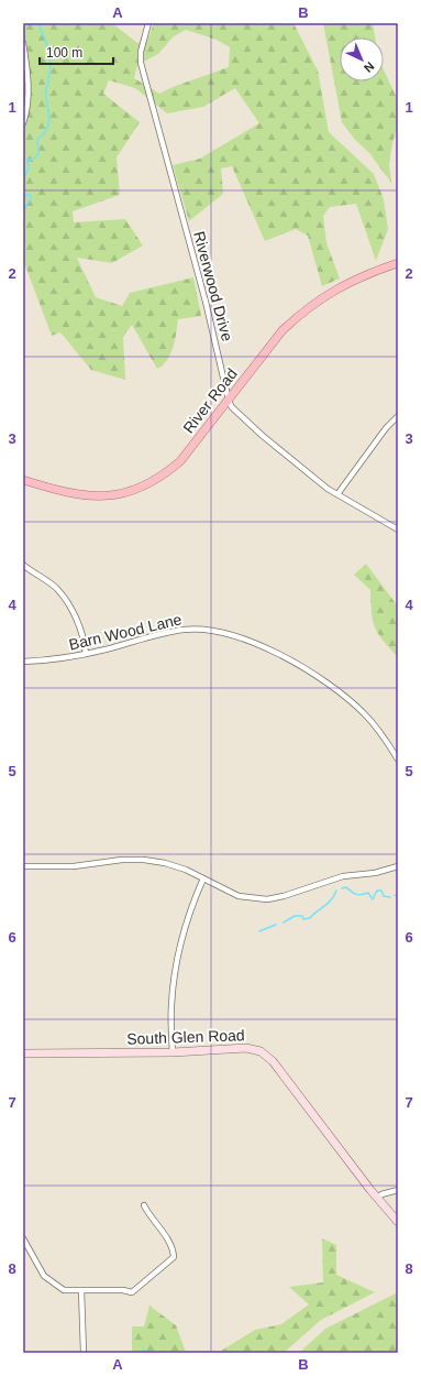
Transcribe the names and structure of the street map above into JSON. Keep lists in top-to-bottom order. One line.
{"streets":{"main road":["River Road","South Glen Road"],"street":["Riverwood Drive","Barn Wood Lane"]},"crossings":[["Riverwood Drive","River Road"]],"scale_bar":"100 m","north":"bottom right","grid":{"columns":["A","B"],"rows":["1","2","3","4","5","6","7","8"]}}
